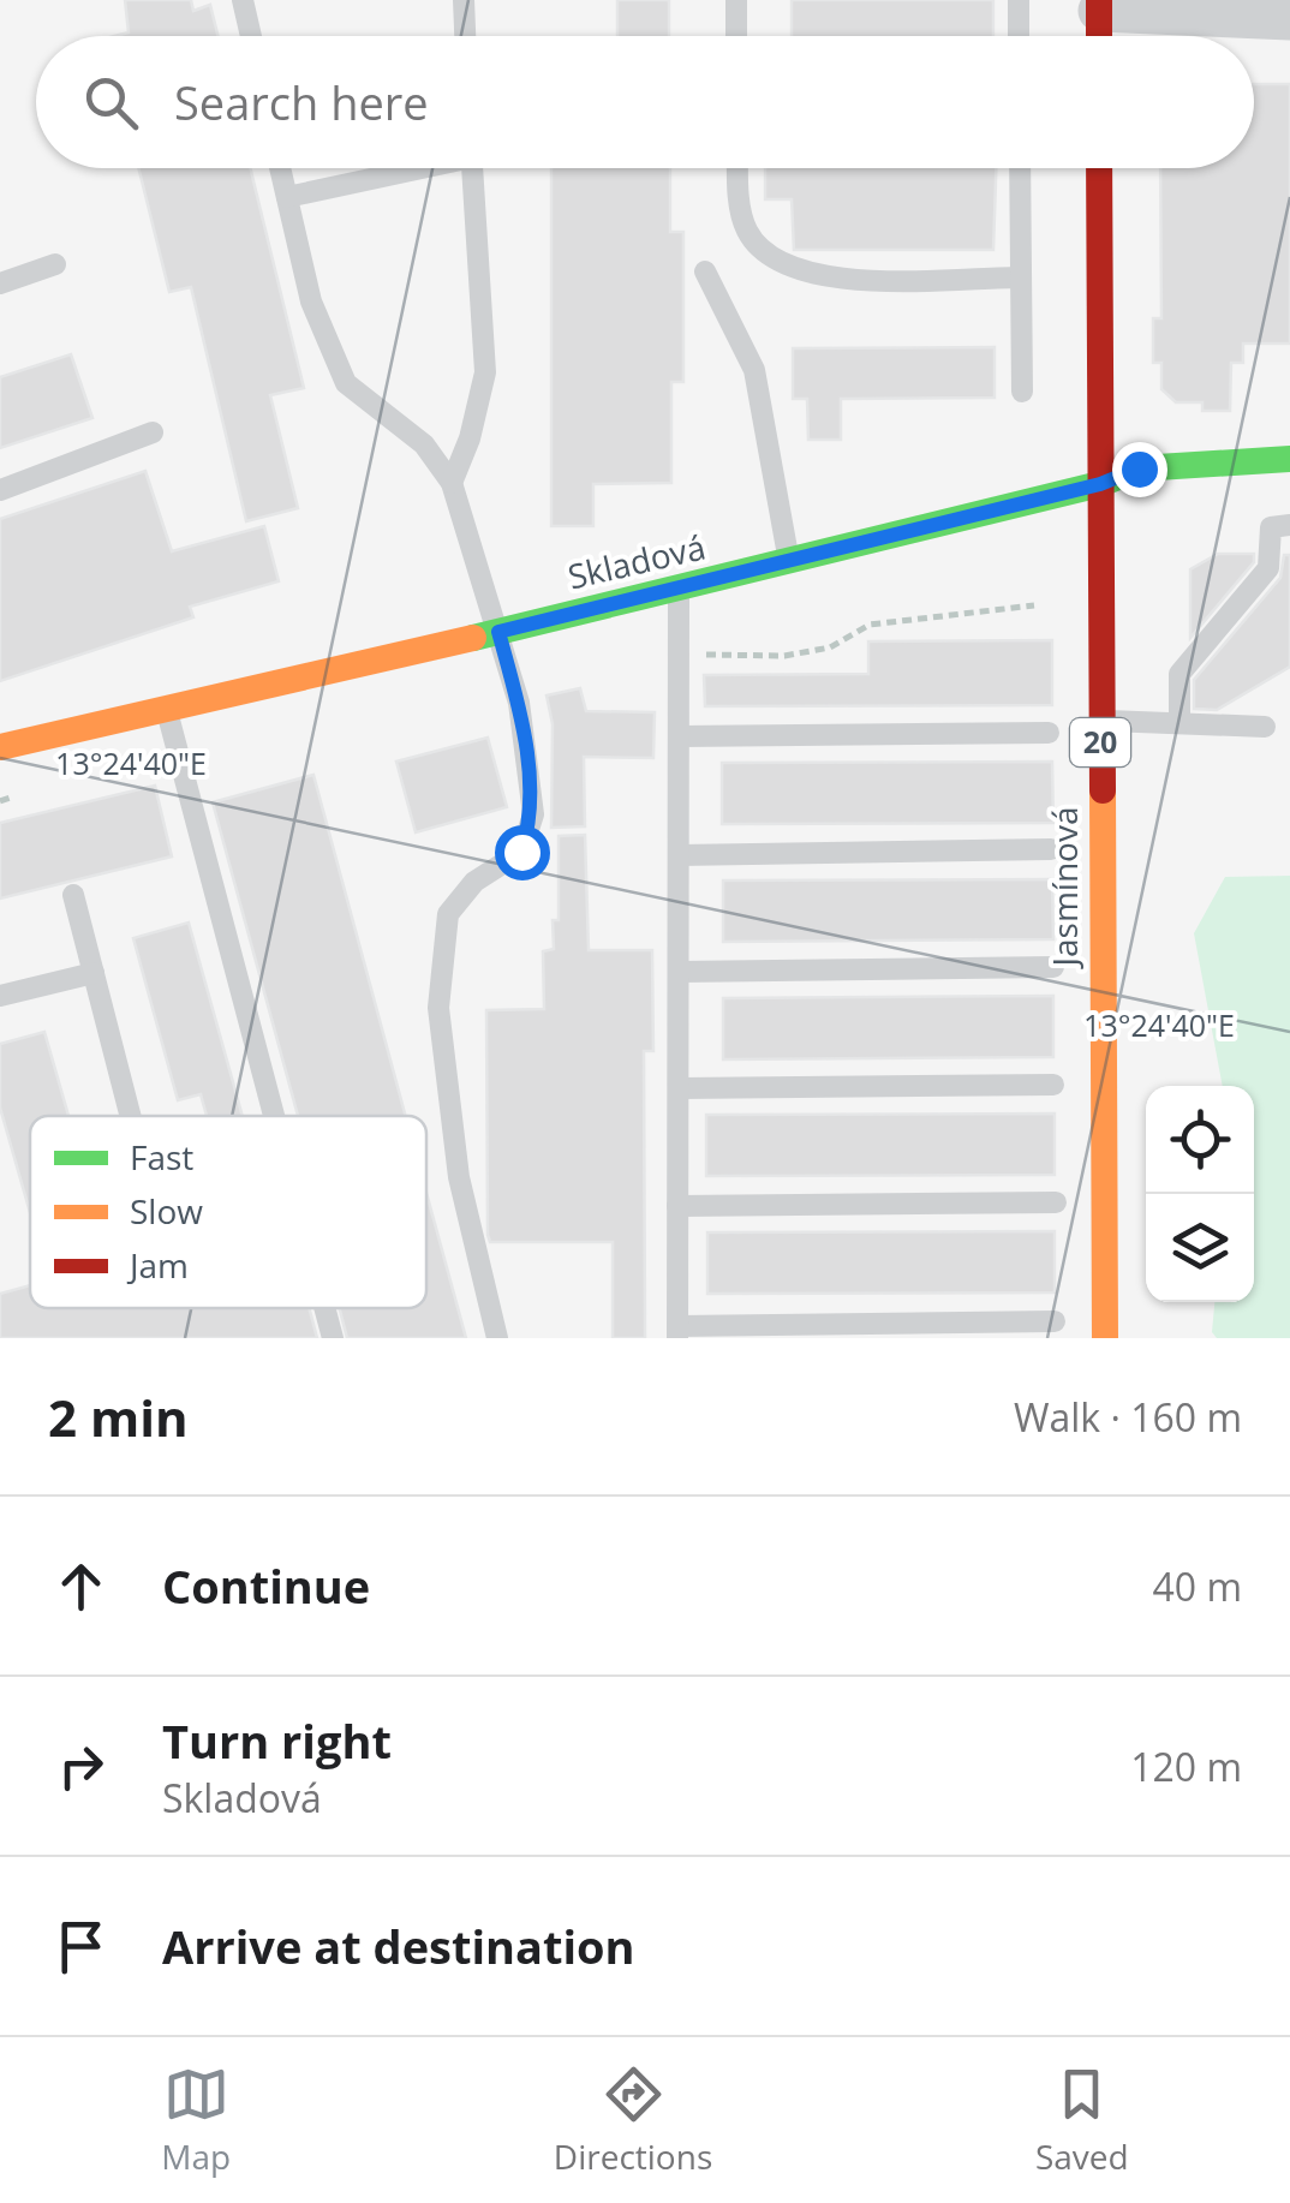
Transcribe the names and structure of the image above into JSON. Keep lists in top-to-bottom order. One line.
{"streets":{"street":["Skladová","20","Jasmínová"]},"crossings":[["Skladová","Jasmínová"]],"legend":["Fast","Slow","Jam"],"page":{"search":"Search here","heading":["2 min","Walk · 160 m"],"list":[["Continue","40 m"],["Turn right","Skladová","120 m"],"Arrive at destination"],"nav":["Map","Directions","Saved"]},"coordinates":["13°24'40\"E"]}
